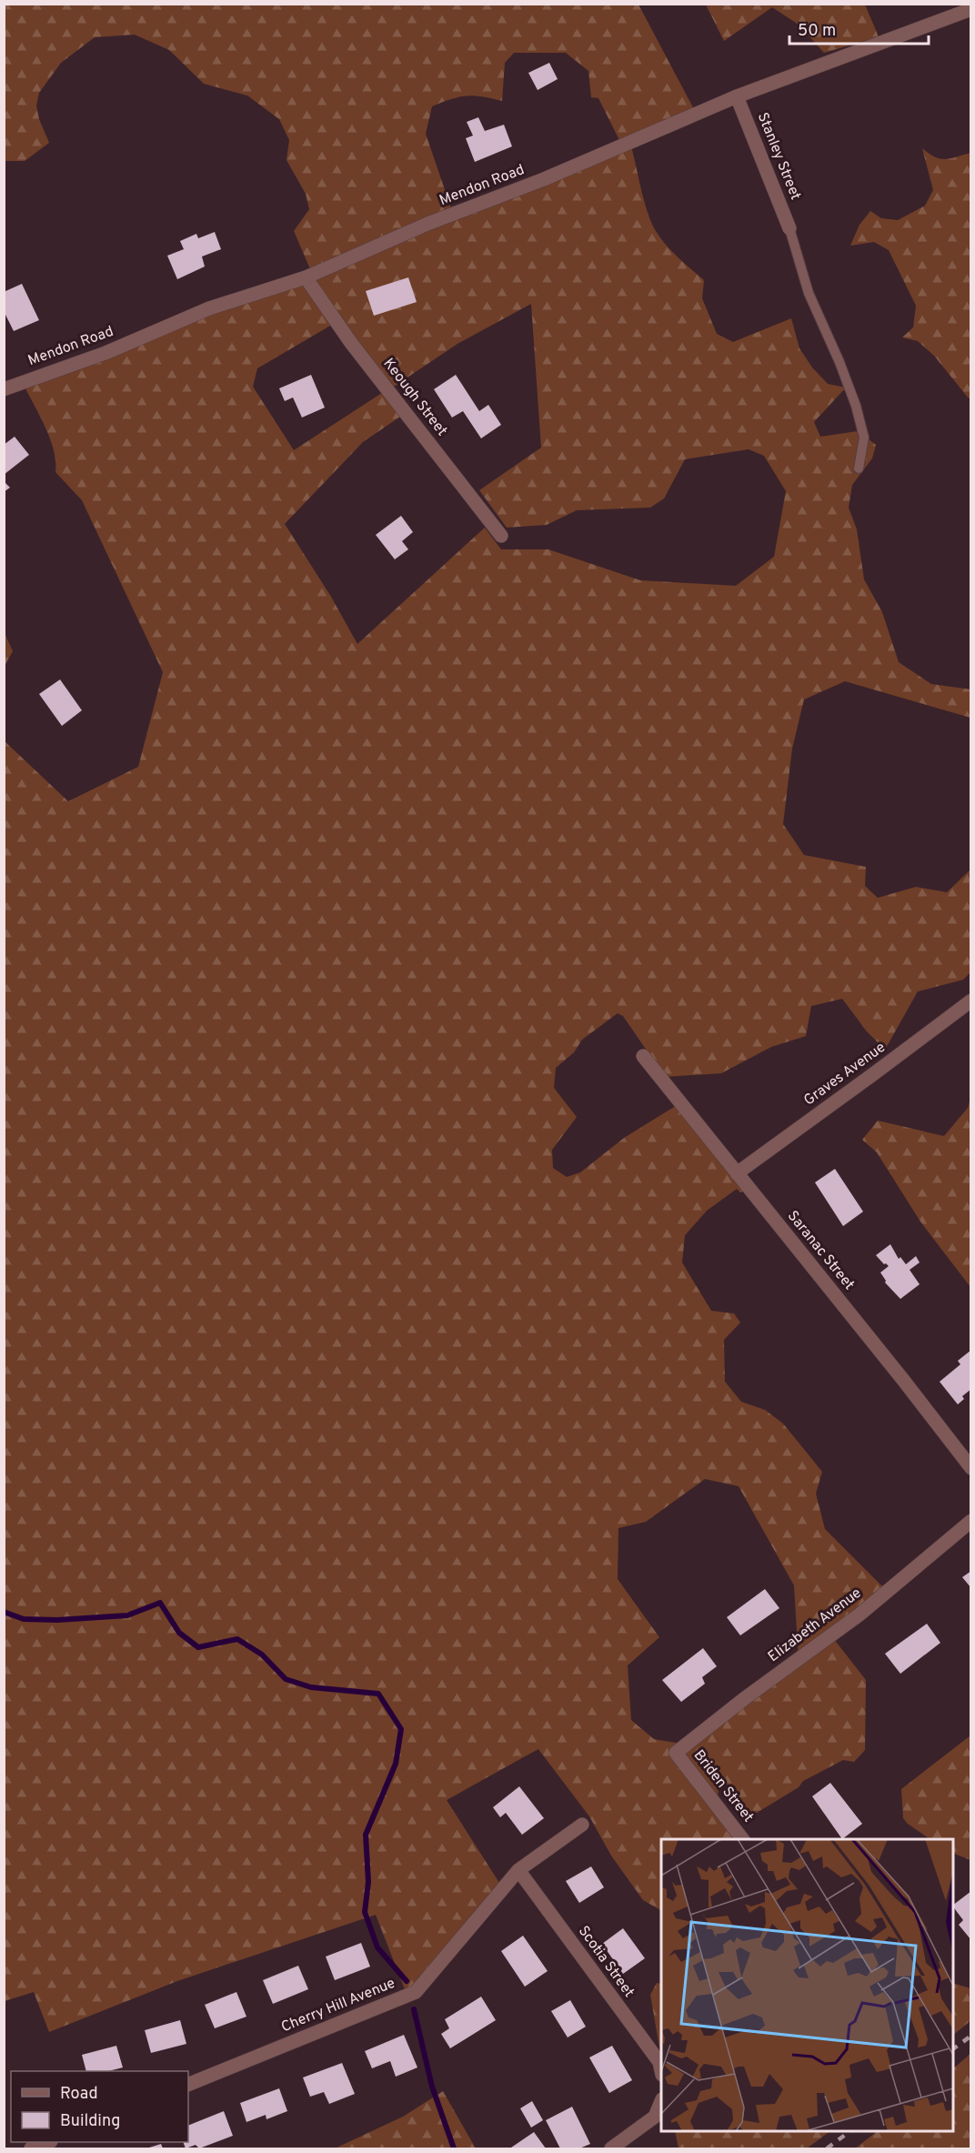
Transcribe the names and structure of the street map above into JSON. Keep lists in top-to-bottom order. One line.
{"streets":{"street":["Stanley Street","Mendon Road","Keough Street","Graves Avenue","Saranac Street","Elizabeth Avenue","Briden Street","Scotia Street","Cherry Hill Avenue"]},"crossings":[["Stanley Street","Mendon Road"],["Mendon Road","Keough Street"],["Graves Avenue","Saranac Street"],["Elizabeth Avenue","Briden Street"],["Scotia Street","Cherry Hill Avenue"]],"legend":["Road","Building"],"scale_bar":"50 m"}
